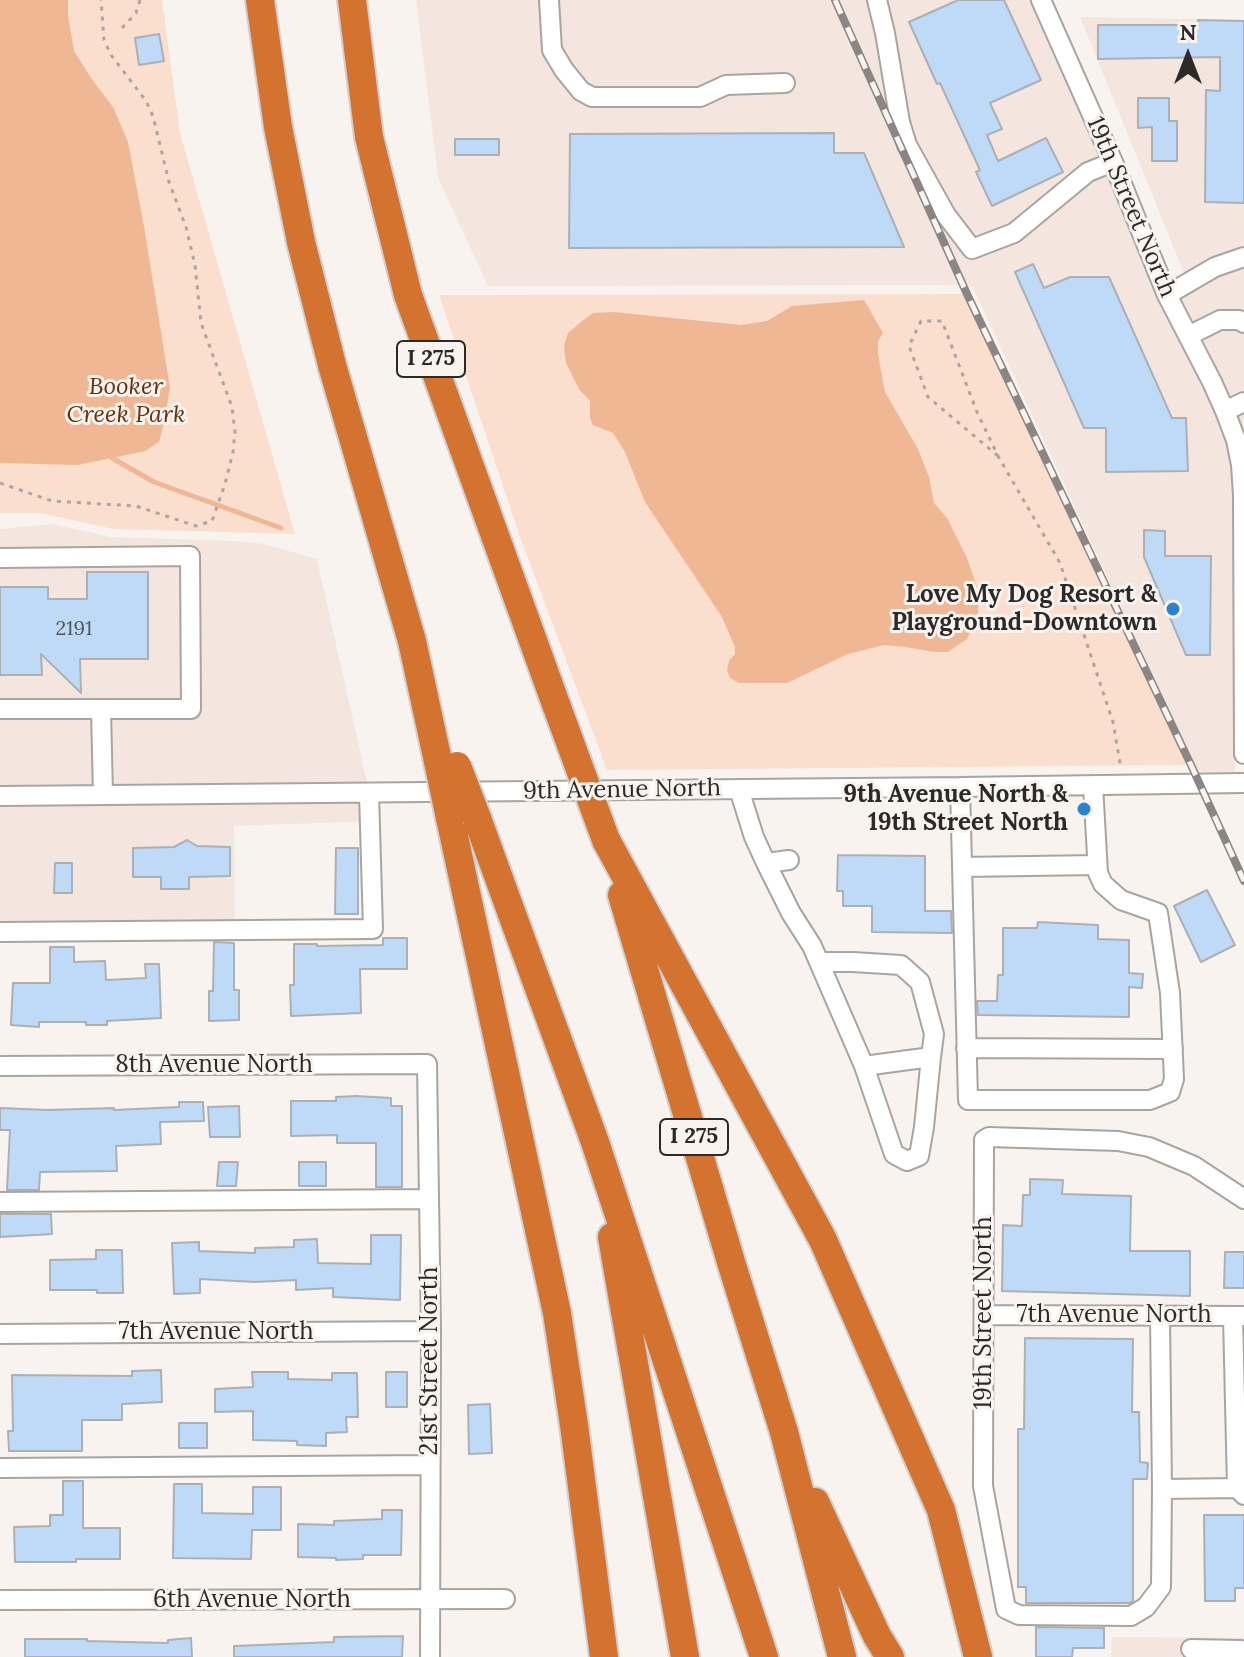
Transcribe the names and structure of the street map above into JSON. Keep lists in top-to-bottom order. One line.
{"streets":{"highway":["I 275"],"street":["19th Street North","9th Avenue North","8th Avenue North","7th Avenue North","21st Street North","6th Avenue North"]},"crossings":[["19th Street North","7th Avenue North"],["8th Avenue North","21st Street North"],["7th Avenue North","21st Street North"],["21st Street North","6th Avenue North"]],"parks":["Booker Creek Park"],"places":["Love My Dog Resort & Playground-Downtown","9th Avenue North & 19th Street North"],"house_numbers":["2191"],"north":"top"}
